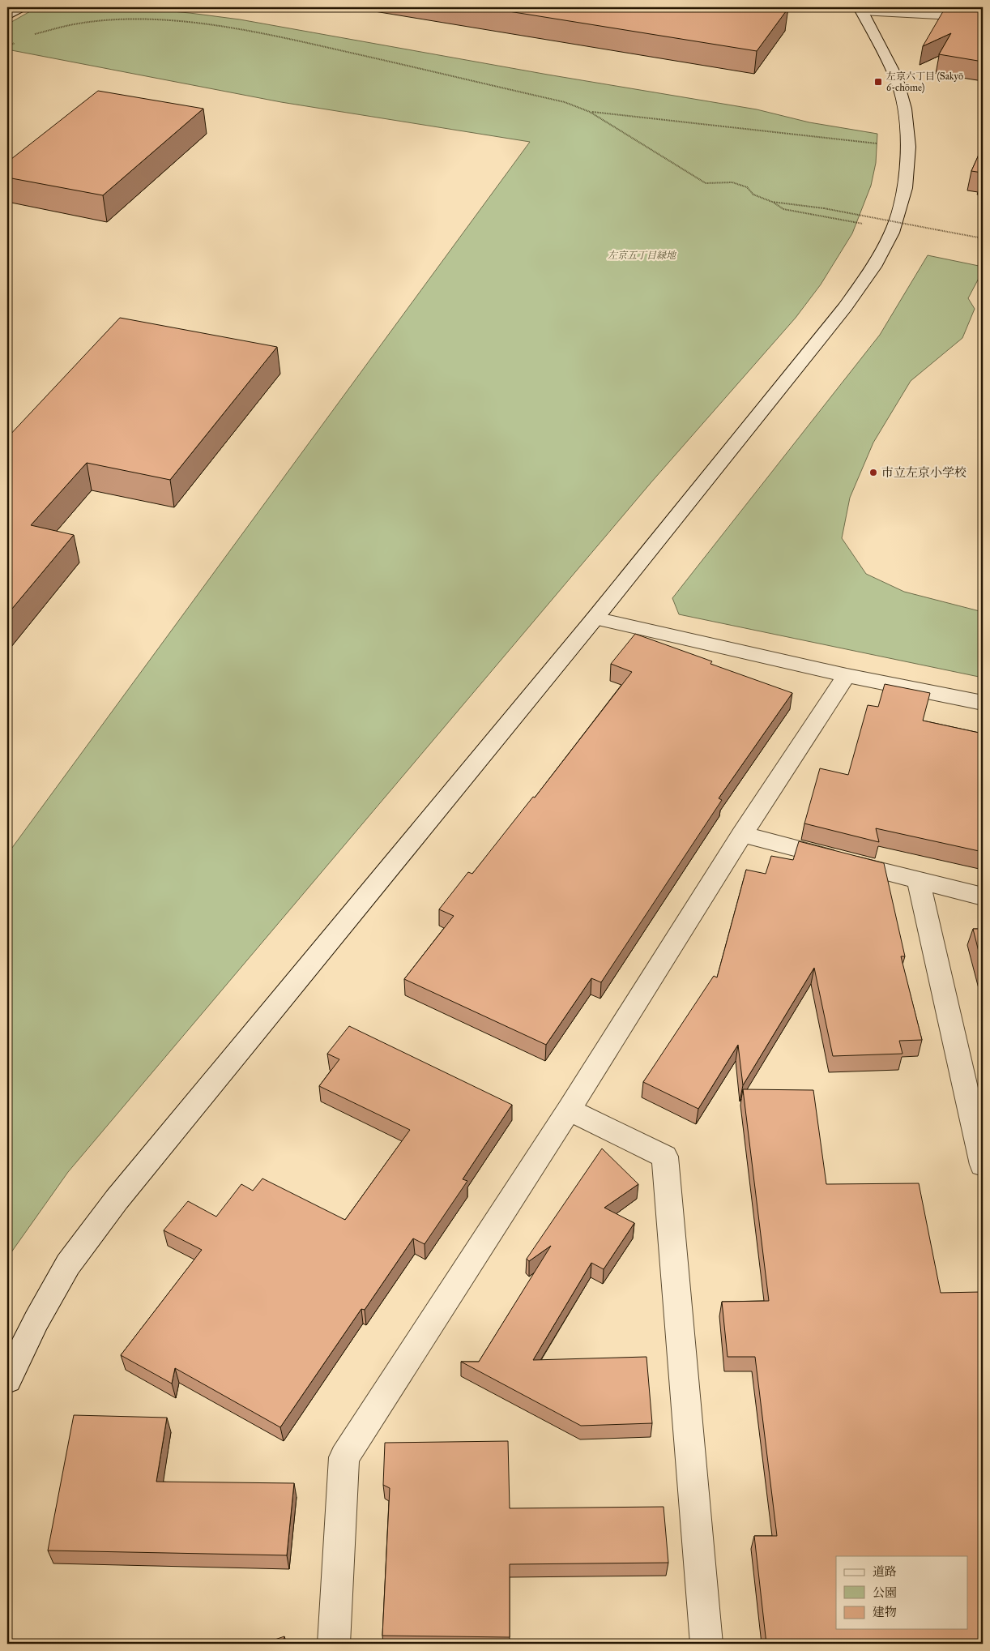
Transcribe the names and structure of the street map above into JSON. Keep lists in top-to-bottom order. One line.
{"parks":["左京五丁目緑地"],"places":{"transit":["左京六丁目 (Sakyō 6-chōme)"],"other":["市立左京小学校"]},"legend":["道路","公園","建物"]}
